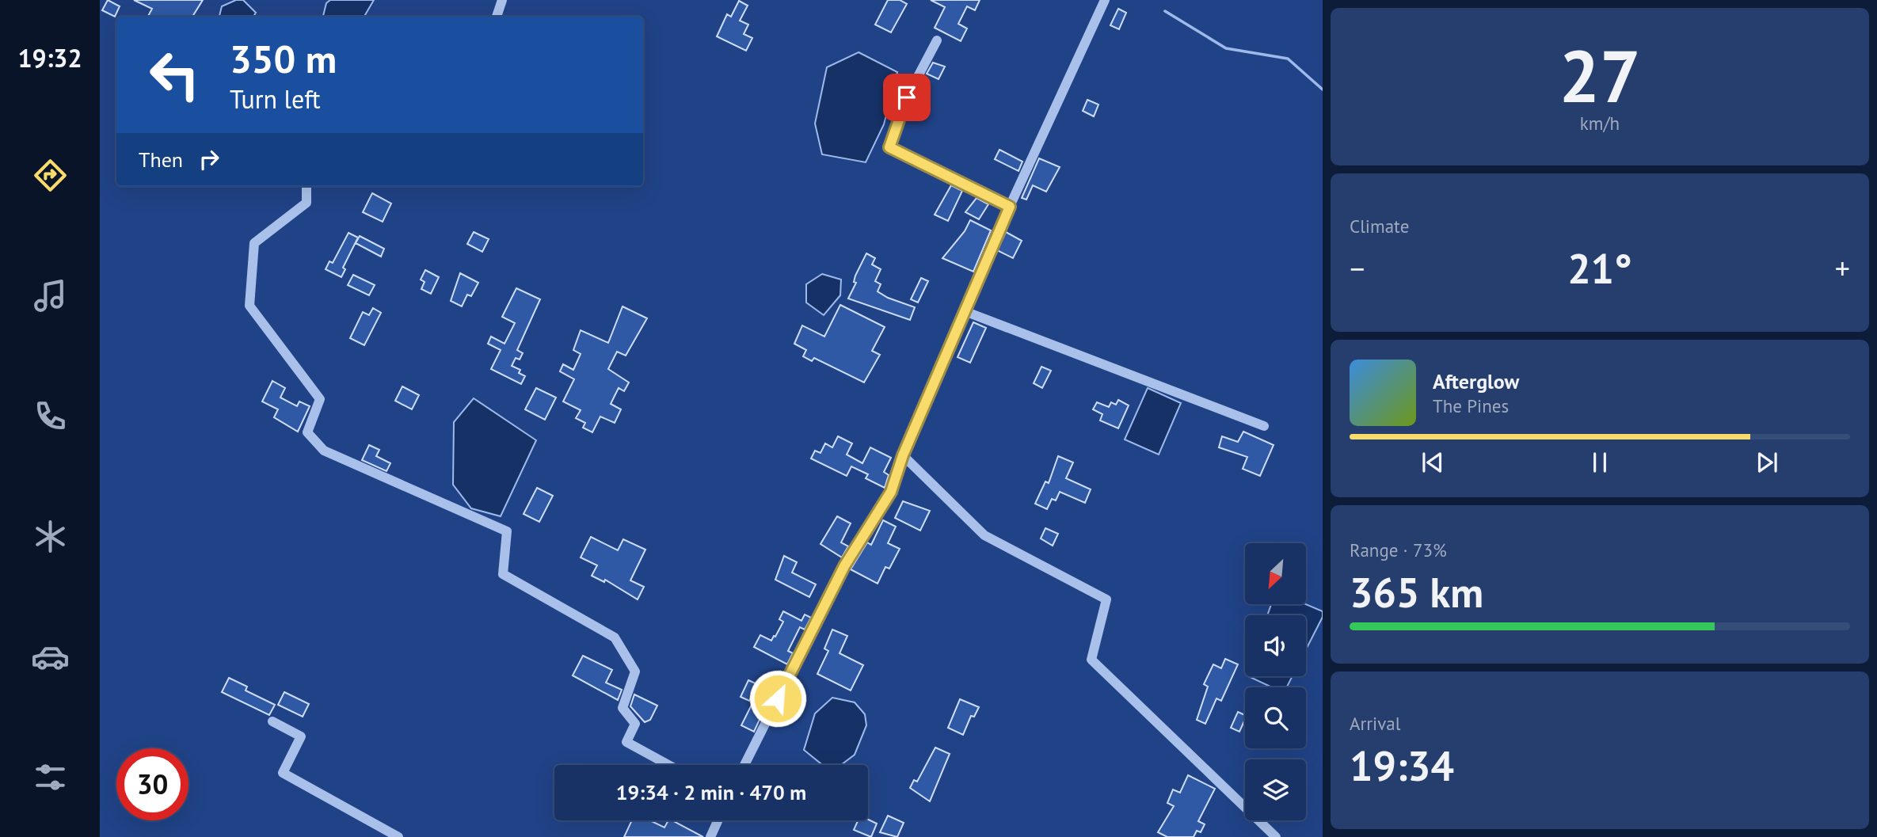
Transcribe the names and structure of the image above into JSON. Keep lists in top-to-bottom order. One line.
{"north":"bottom left","page":{"tabs":"19:32","tile":[["27","km/h"],"Climate",["Range · 73%","365 km"],["Arrival","19:34"]],"turn":["350 m","Turn left"],"then":"Then","heat":["−","21°","+"],"song":["Afterglow","The Pines"],"limit":"30","trip":"19:34 · 2 min · 470 m"}}
